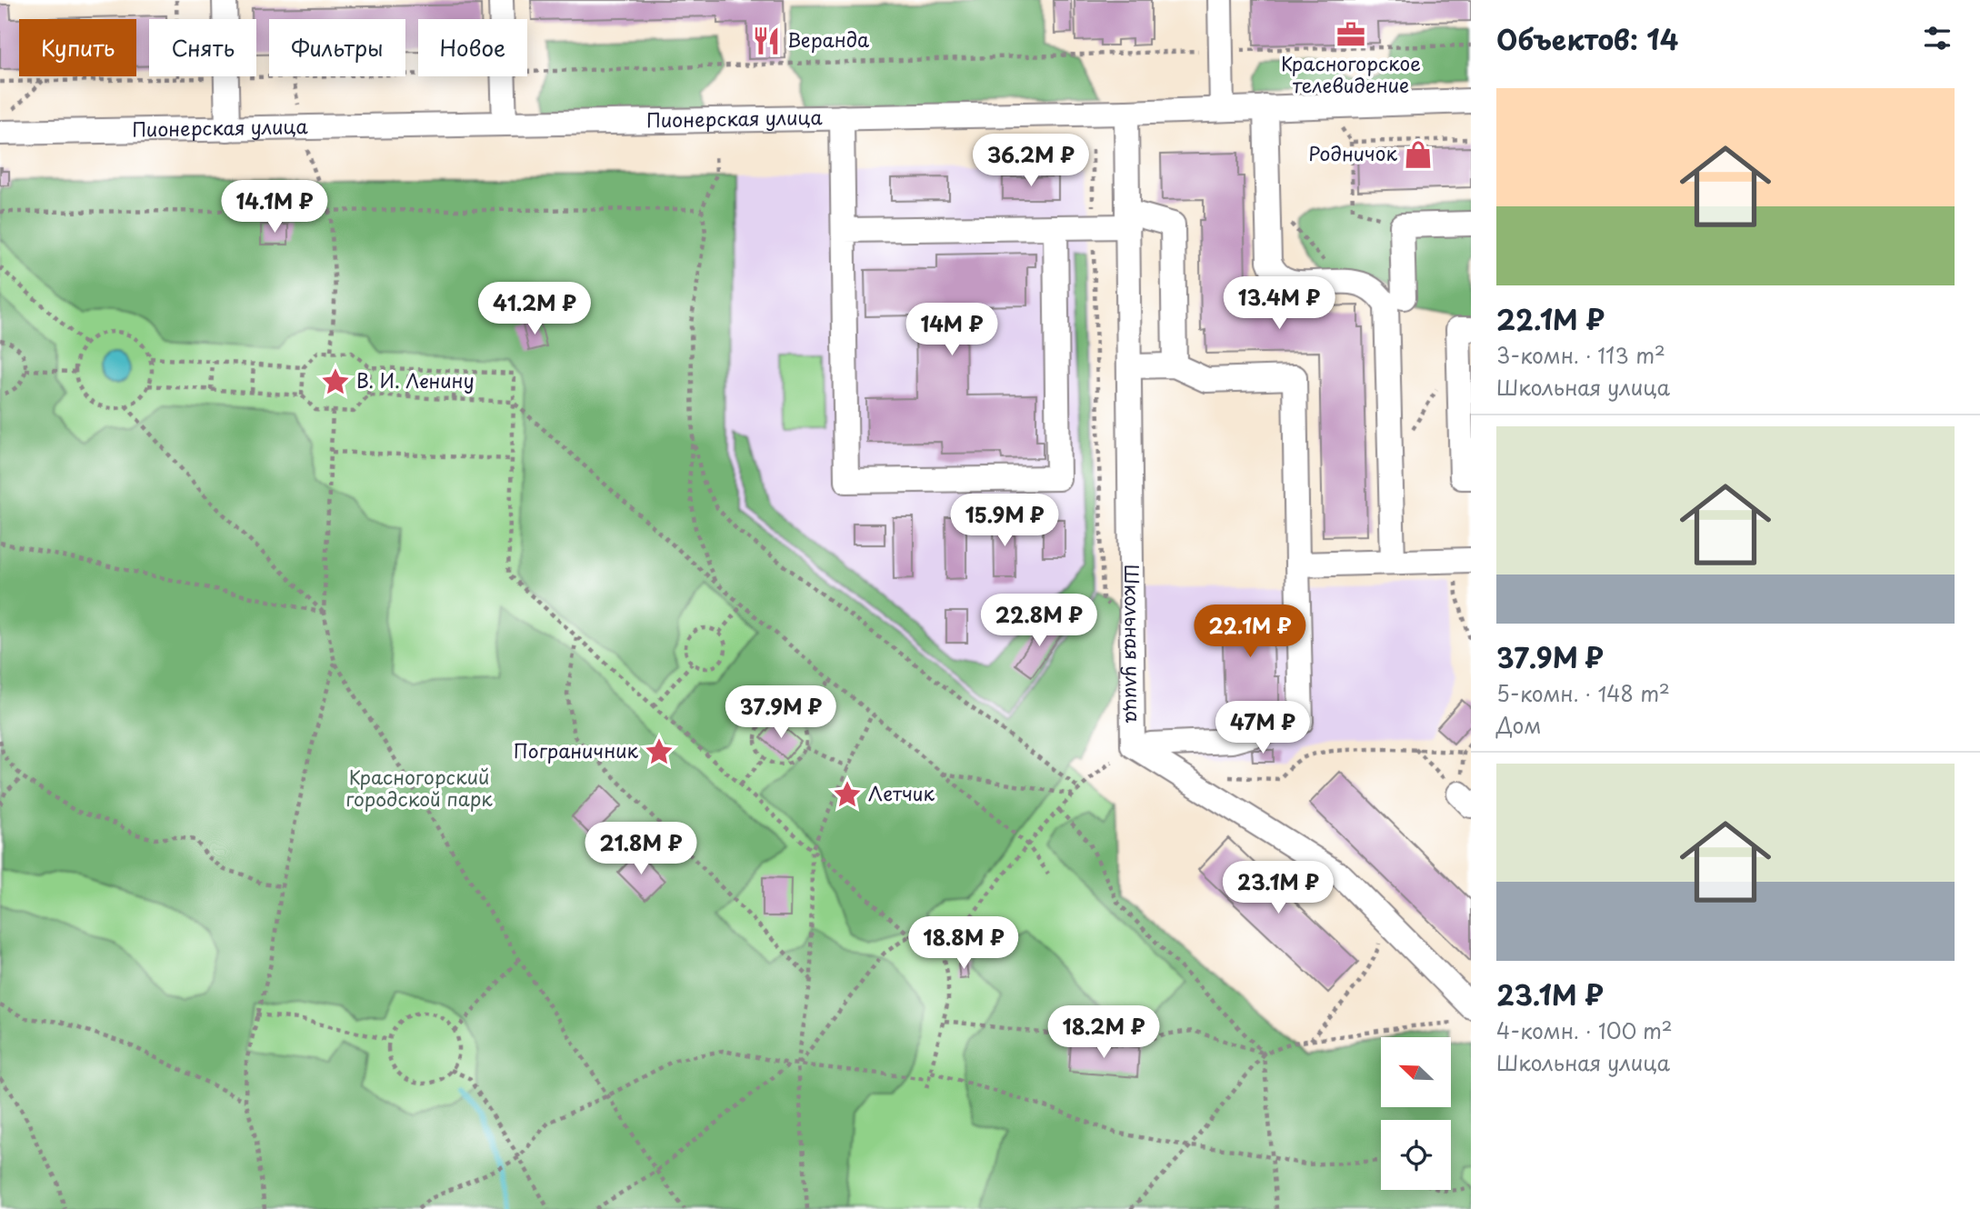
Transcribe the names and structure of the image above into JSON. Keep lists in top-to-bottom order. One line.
{"streets":{"street":["Пионерская улица","Школьная улица"]},"crossings":[["Пионерская улица","Школьная улица"]],"parks":["Красногорский городской парк"],"places":{"office":["Красногорское телевидение"],"restaurant":["Веранда"],"shop":["Родничок"],"place":["В. И. Ленину","Пограничник","Летчик"]},"north":"top left","page":{"heading":"Объектов: 14","chip":["Купить","Снять","Фильтры","Новое"],"list":[{"name":"22.1M ₽","note":"3-комн. · 113 m² · Школьная улица"},{"name":"37.9M ₽","note":"5-комн. · 148 m² · Дом"},{"name":"23.1M ₽","note":"4-комн. · 100 m² · Школьная улица"}],"price":["36.2M ₽","14.1M ₽","13.4M ₽","41.2M ₽","14M ₽","15.9M ₽","22.8M ₽","22.1M ₽","37.9M ₽","47M ₽","21.8M ₽","23.1M ₽","18.8M ₽","18.2M ₽"]}}
